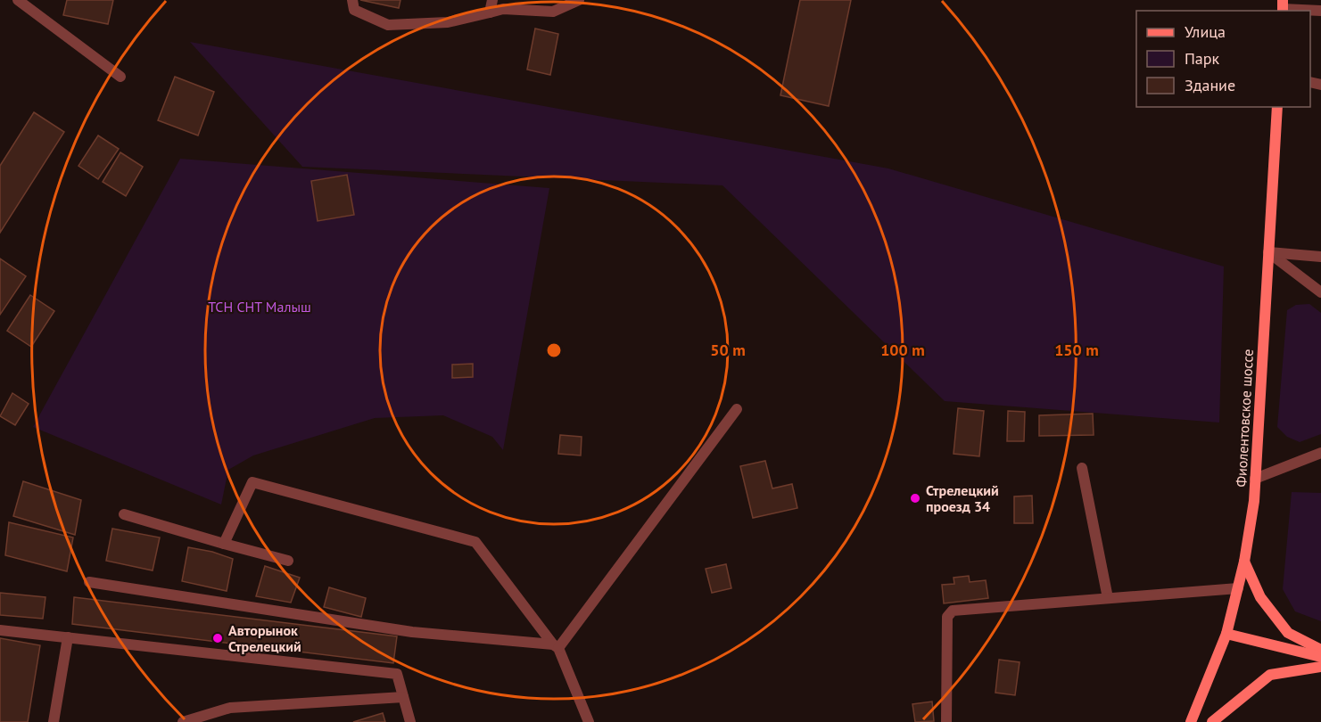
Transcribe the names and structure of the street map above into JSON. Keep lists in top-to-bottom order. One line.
{"streets":{"main road":["Фиолентовское шоссе"]},"parks":["ТСН СНТ Малыш"],"places":["Стрелецкий проезд 34","Авторынок Стрелецкий"],"legend":["Улица","Парк","Здание"],"rings":["50 m","100 m","150 m"]}
